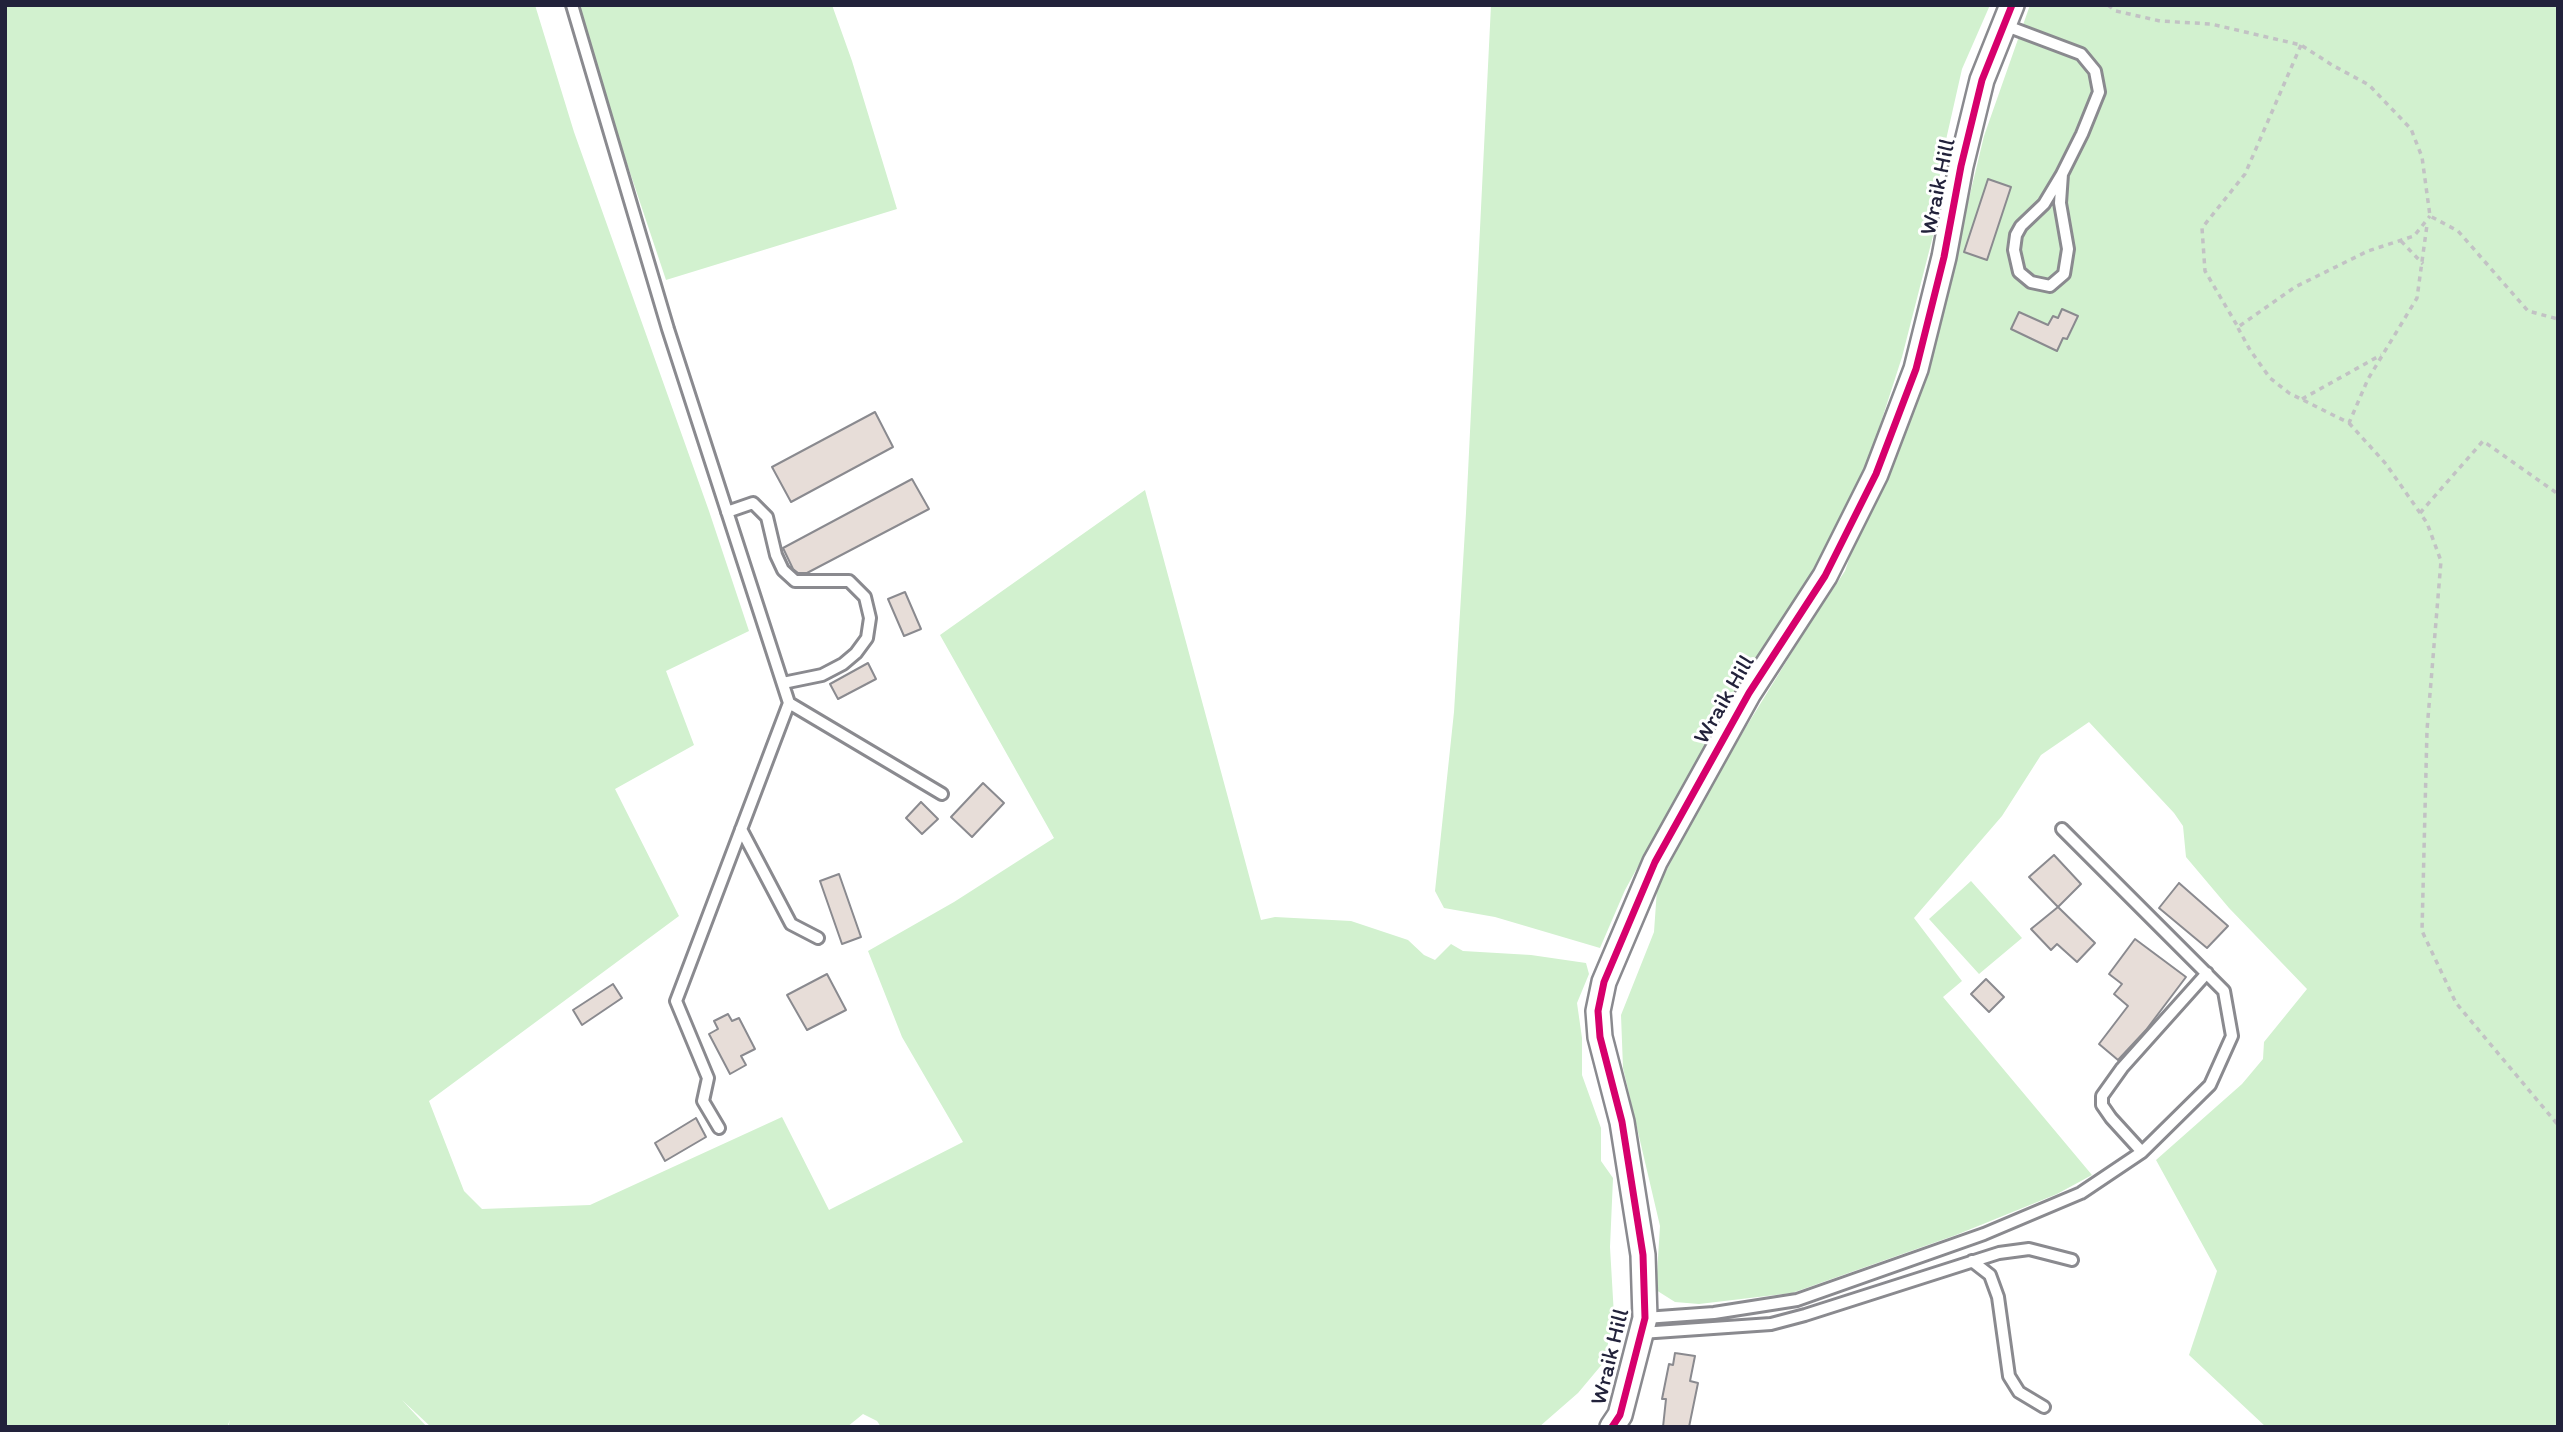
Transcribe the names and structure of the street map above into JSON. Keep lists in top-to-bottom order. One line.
{"streets":{"street":["Wraik Hill"]}}
